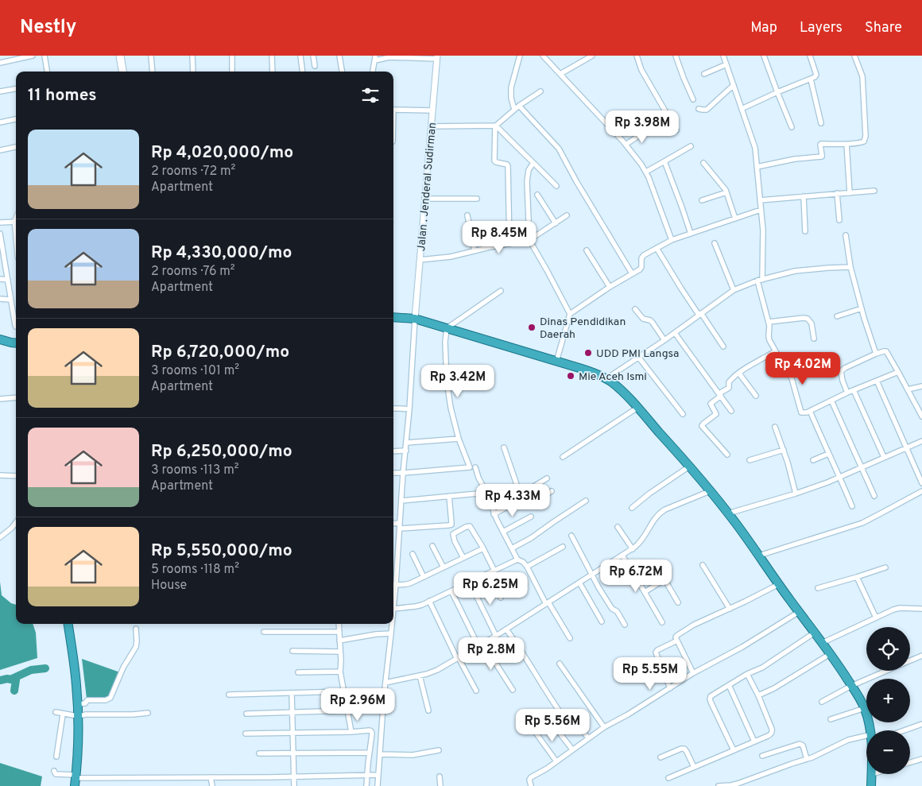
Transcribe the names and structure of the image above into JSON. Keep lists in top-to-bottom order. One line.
{"streets":{"street":["Jalan . Jenderal Sudirman"]},"places":["Dinas Pendidikan Daerah","UDD PMI Langsa","Mie Aceh Ismi"],"page":{"header":"Nestly","nav":["Map","Layers","Share"],"heading":"11 homes","price":["Rp 3.98M","Rp 8.45M","Rp 4.02M","Rp 3.42M","Rp 4.33M","Rp 6.72M","Rp 6.25M","Rp 2.8M","Rp 5.55M","Rp 2.96M","Rp 5.56M"],"list":[{"name":"Rp 4,020,000/mo","note":"2 rooms · 72 m² · Apartment"},{"name":"Rp 4,330,000/mo","note":"2 rooms · 76 m² · Apartment"},{"name":"Rp 6,720,000/mo","note":"3 rooms · 101 m² · Apartment"},{"name":"Rp 6,250,000/mo","note":"3 rooms · 113 m² · Apartment"},{"name":"Rp 5,550,000/mo","note":"5 rooms · 118 m² · House"}],"map_buttons":["+","−"]}}
